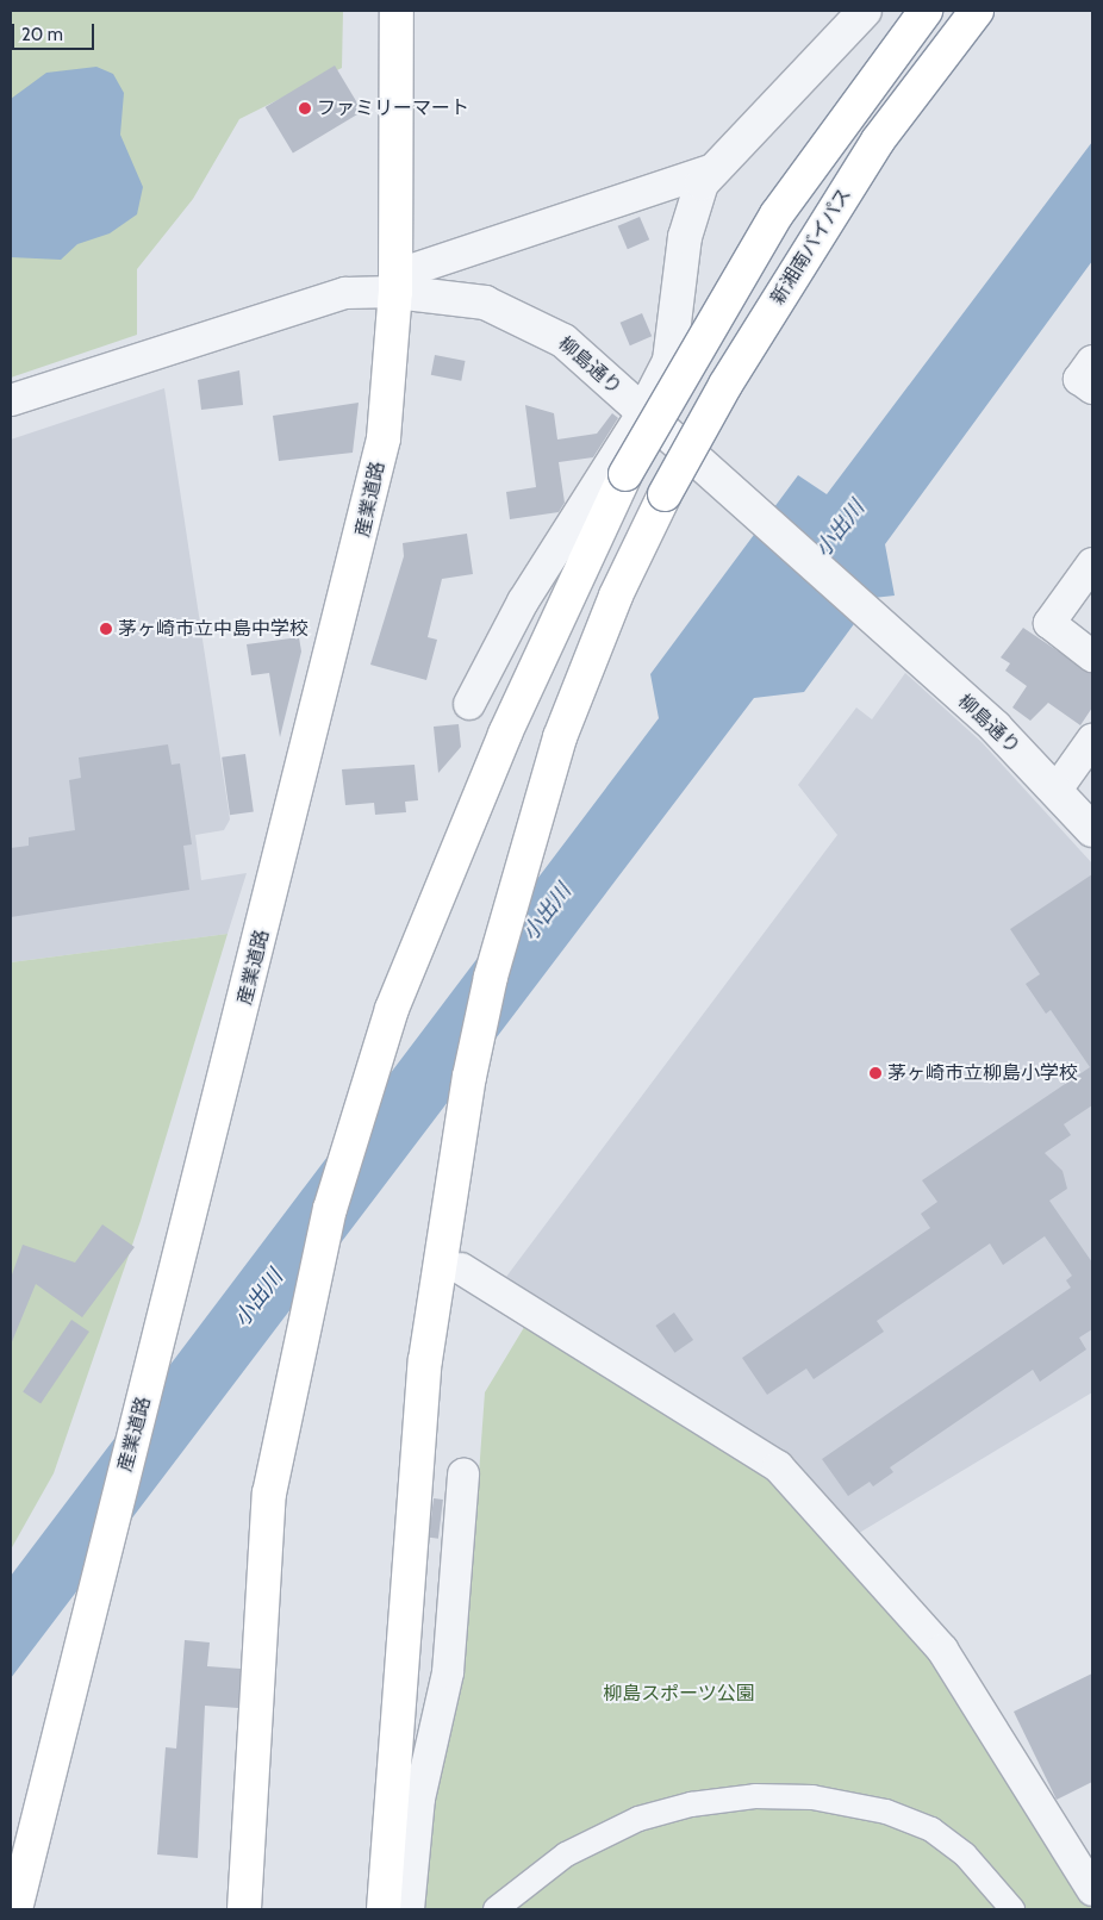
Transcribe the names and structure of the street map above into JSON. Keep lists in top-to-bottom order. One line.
{"streets":{"main road":["新湘南バイパス","産業道路"],"street":["柳島通り"]},"crossings":[["柳島通り","産業道路"]],"water":["小出川"],"parks":["柳島スポーツ公園"],"places":["ファミリーマート","茅ヶ崎市立中島中学校","茅ヶ崎市立柳島小学校"],"scale_bar":"20 m"}
